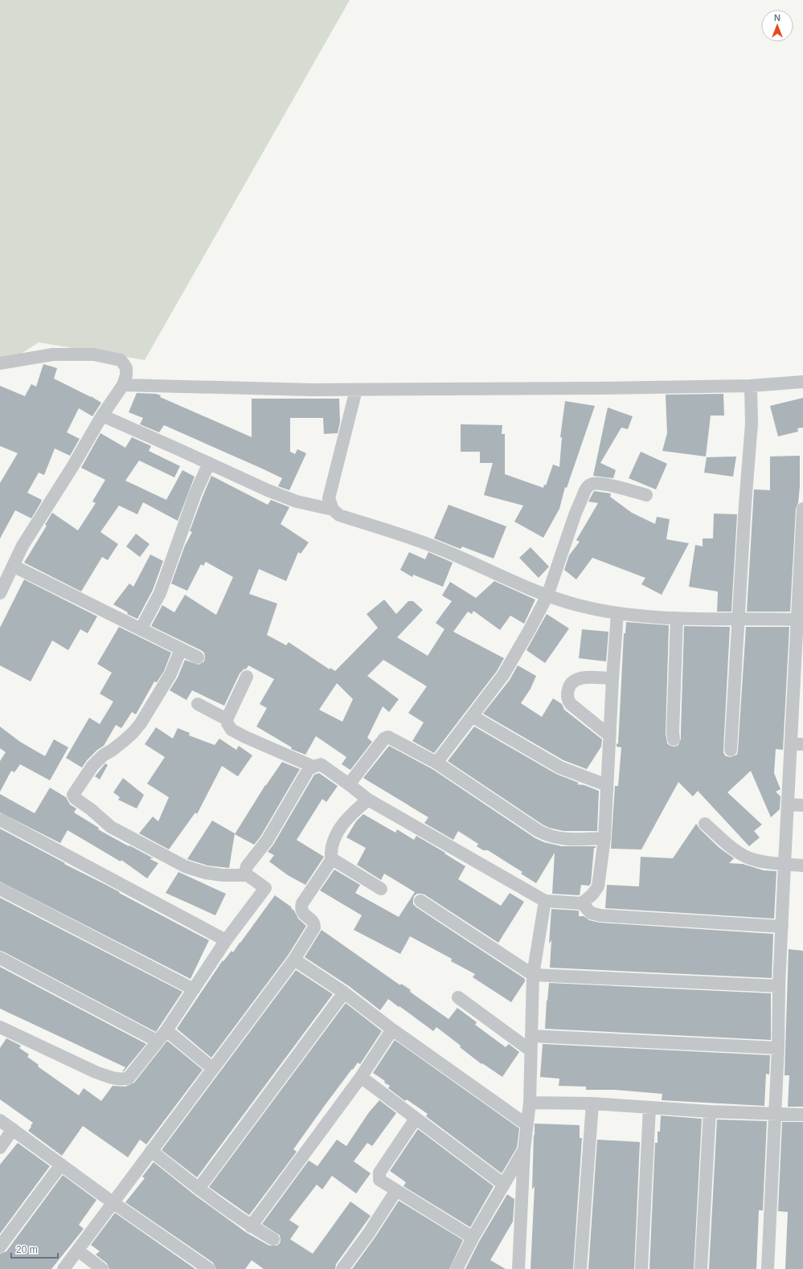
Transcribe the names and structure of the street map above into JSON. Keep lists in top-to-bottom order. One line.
{"scale_bar":"20 m","north":"top"}
